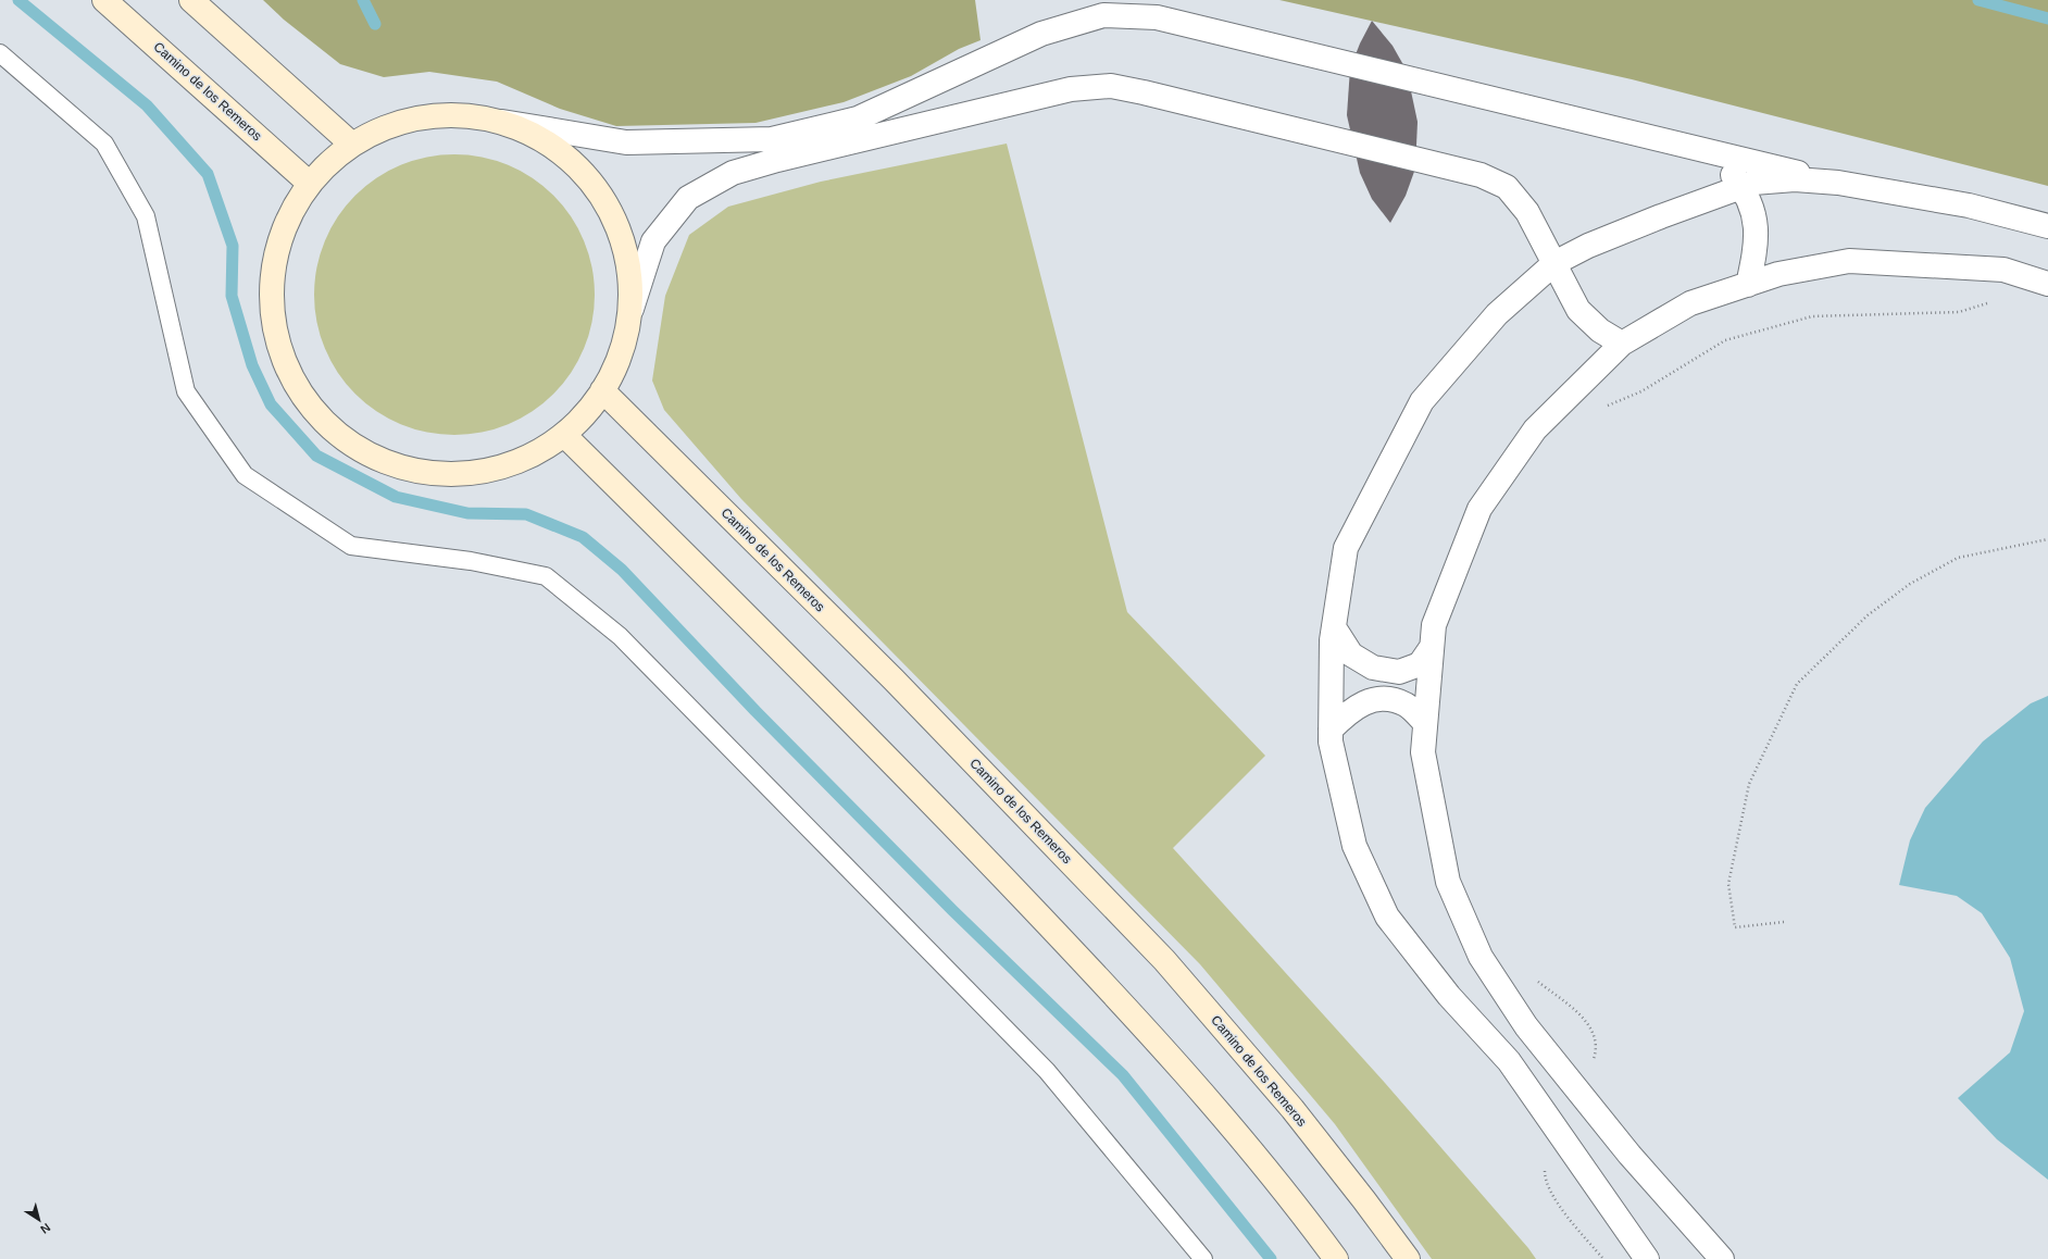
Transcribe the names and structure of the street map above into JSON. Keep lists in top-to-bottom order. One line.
{"streets":{"main road":["Camino de los Remeros"]},"north":"bottom right"}
